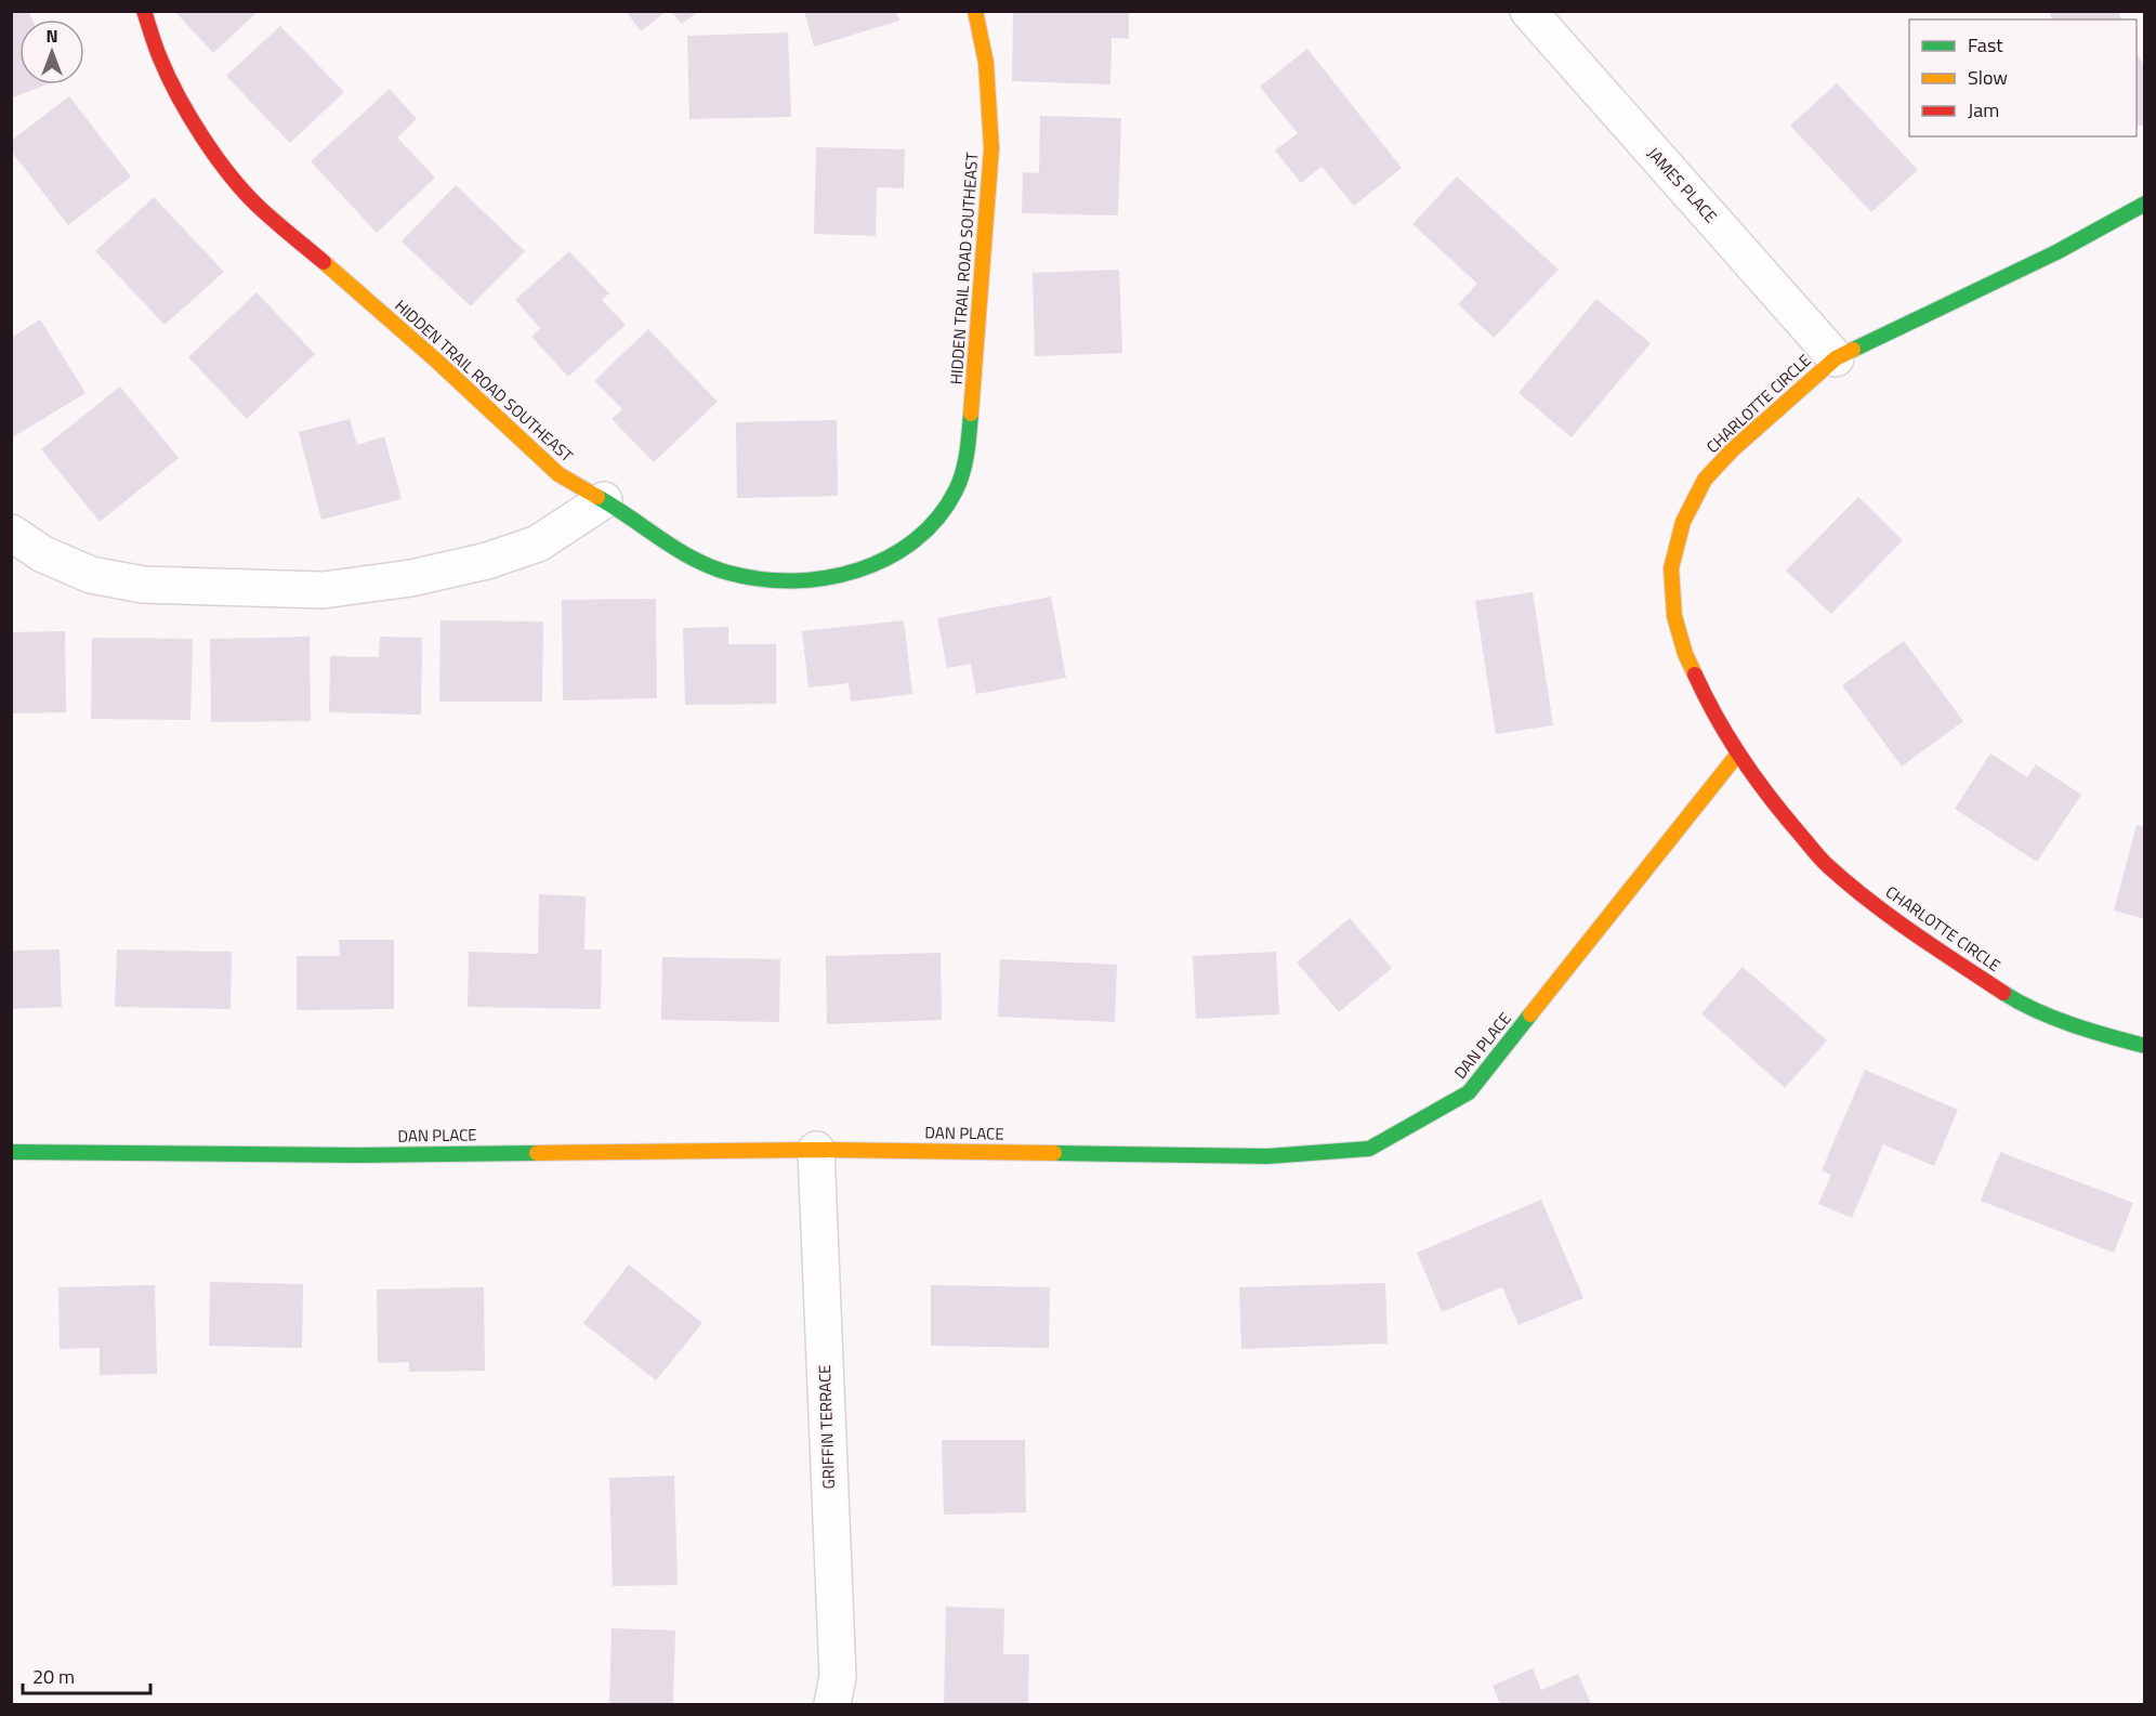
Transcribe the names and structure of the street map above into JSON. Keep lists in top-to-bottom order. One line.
{"streets":{"street":["JAMES PLACE","HIDDEN TRAIL ROAD SOUTHEAST","CHARLOTTE CIRCLE","DAN PLACE","GRIFFIN TERRACE"]},"crossings":[["JAMES PLACE","CHARLOTTE CIRCLE"],["CHARLOTTE CIRCLE","DAN PLACE"],["DAN PLACE","GRIFFIN TERRACE"]],"legend":["Fast","Slow","Jam"],"scale_bar":"20 m","north":"top"}
